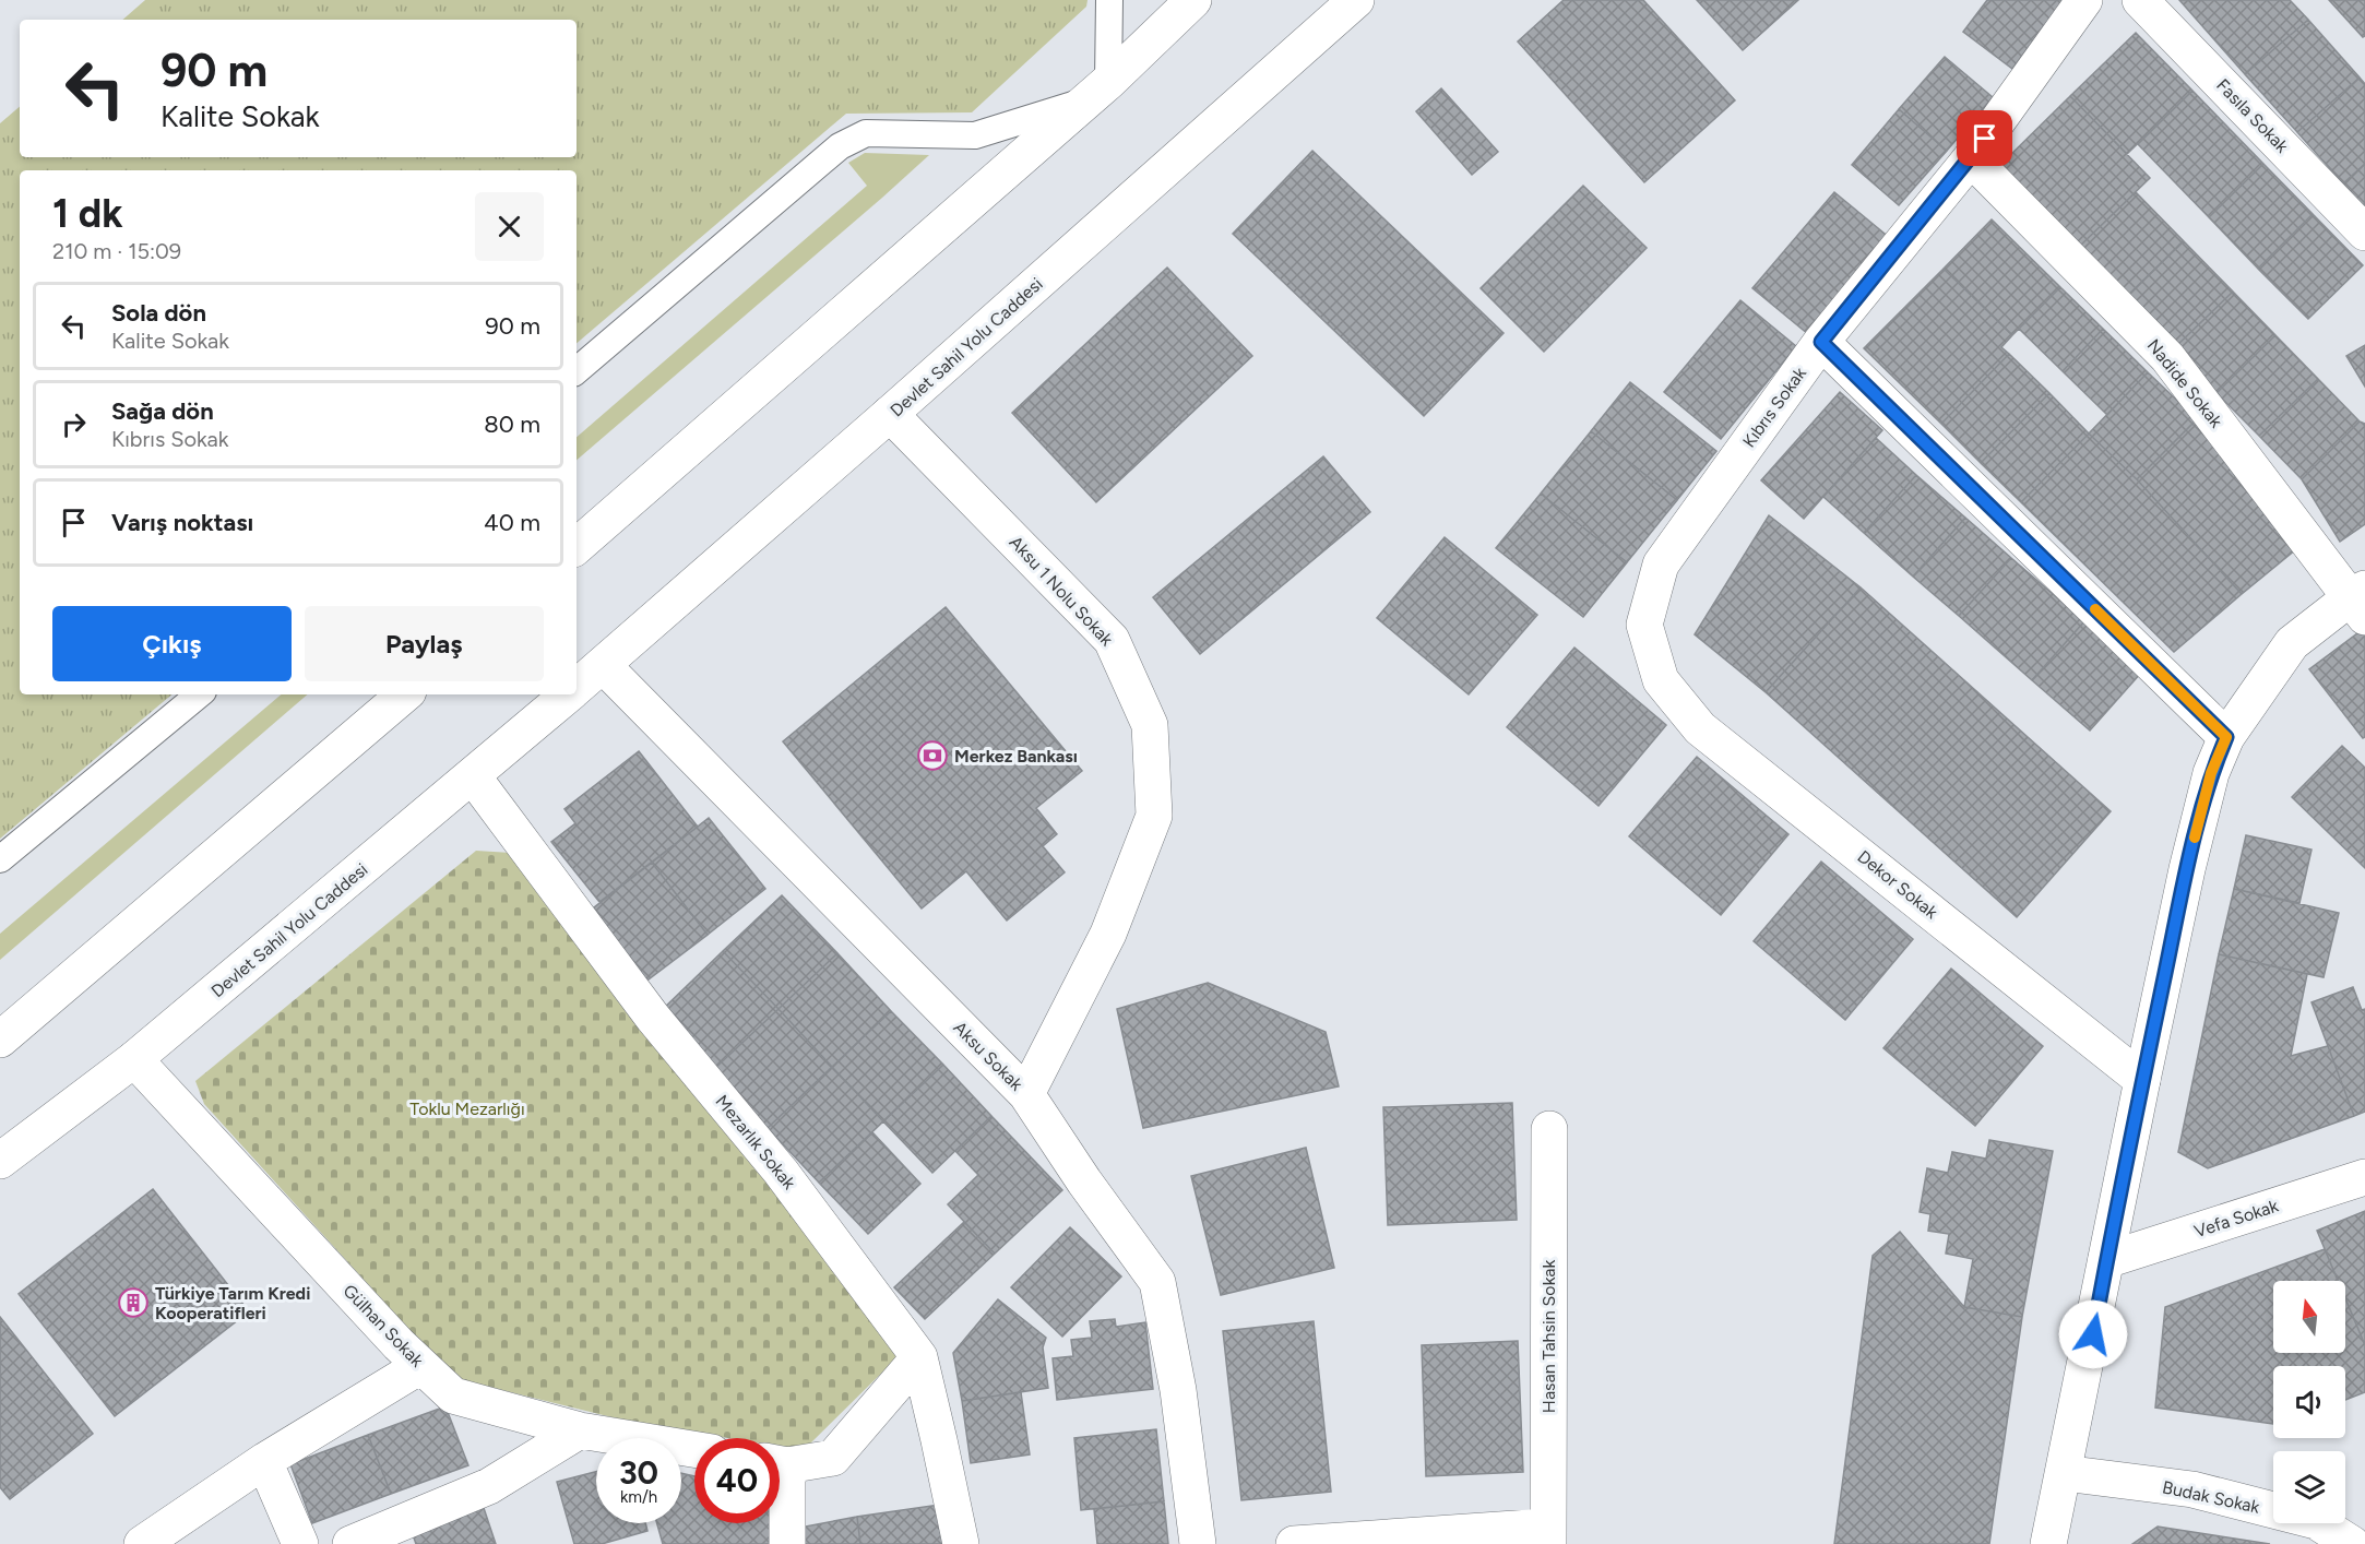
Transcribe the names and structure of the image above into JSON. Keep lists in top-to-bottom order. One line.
{"streets":{"street":["Fasıla Sokak","Devlet Sahil Yolu Caddesi","Nadide Sokak","Kıbrıs Sokak","Aksu 1 Nolu Sokak","Dekor Sokak","Aksu Sokak","Mezarlık Sokak","Vefa Sokak","Gülhan Sokak","Hasan Tahsin Sokak","Budak Sokak"]},"crossings":[["Devlet Sahil Yolu Caddesi","Aksu 1 Nolu Sokak"],["Devlet Sahil Yolu Caddesi","Aksu Sokak"],["Devlet Sahil Yolu Caddesi","Mezarlık Sokak"],["Devlet Sahil Yolu Caddesi","Gülhan Sokak"],["Nadide Sokak","Kıbrıs Sokak"],["Kıbrıs Sokak","Dekor Sokak"],["Aksu 1 Nolu Sokak","Aksu Sokak"]],"parks":["Toklu Mezarlığı"],"places":{"bank":["Merkez Bankası"],"building":["Türkiye Tarım Kredi Kooperatifleri"]},"north":"top","page":{"turn":["90 m","Kalite Sokak"],"heading":["1 dk","210 m · 15:09"],"list":[{"name":"Sola dön","note":"Kalite Sokak","value":"90 m"},{"name":"Sağa dön","note":"Kıbrıs Sokak","value":"80 m"},{"name":"Varış noktası","value":"40 m"}],"buttons":["Çıkış","Paylaş"],"speed":"30 km/h","limit":"40"}}
